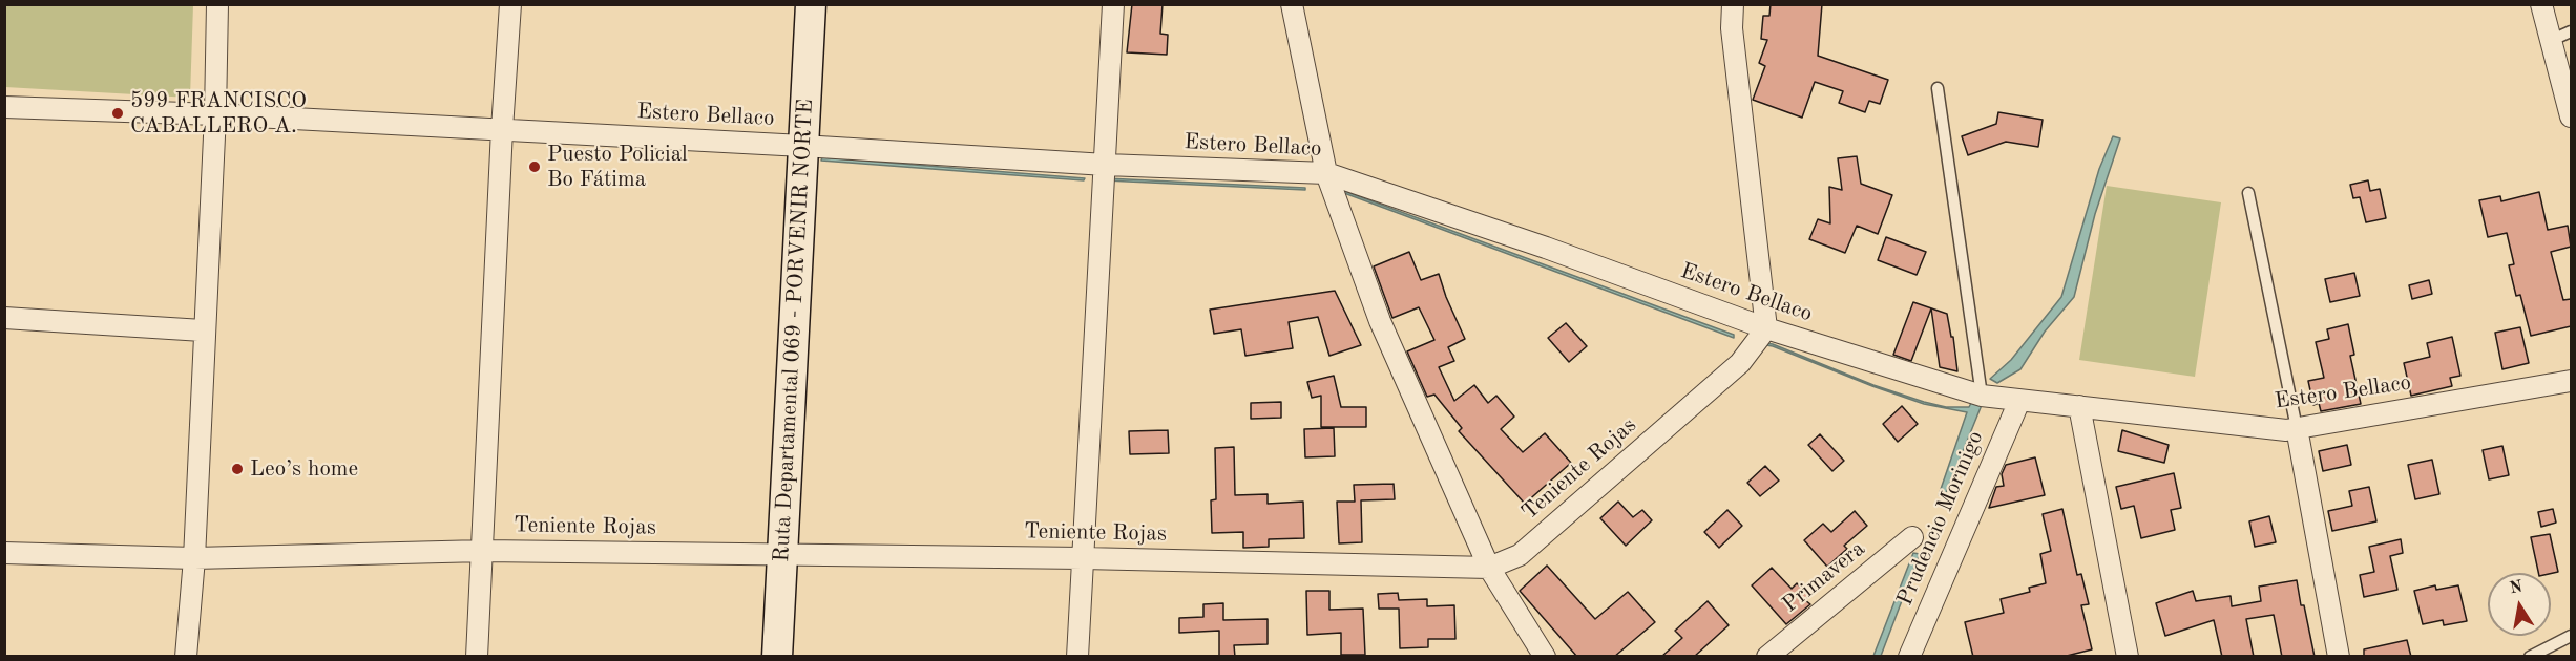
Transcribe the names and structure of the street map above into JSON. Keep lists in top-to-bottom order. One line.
{"streets":{"main road":["Ruta Departamental 069 - PORVENIR NORTE"],"street":["Estero Bellaco","Teniente Rojas","Prudencio Morinigo","Primavera"]},"crossings":[["Estero Bellaco","Ruta Departamental 069 - PORVENIR NORTE"],["Estero Bellaco","Teniente Rojas"],["Estero Bellaco","Prudencio Morinigo"],["Ruta Departamental 069 - PORVENIR NORTE","Teniente Rojas"]],"places":["599 FRANCISCO CABALLERO A.","Puesto Policial Bo Fátima","Leo’s home"],"north":"top"}
